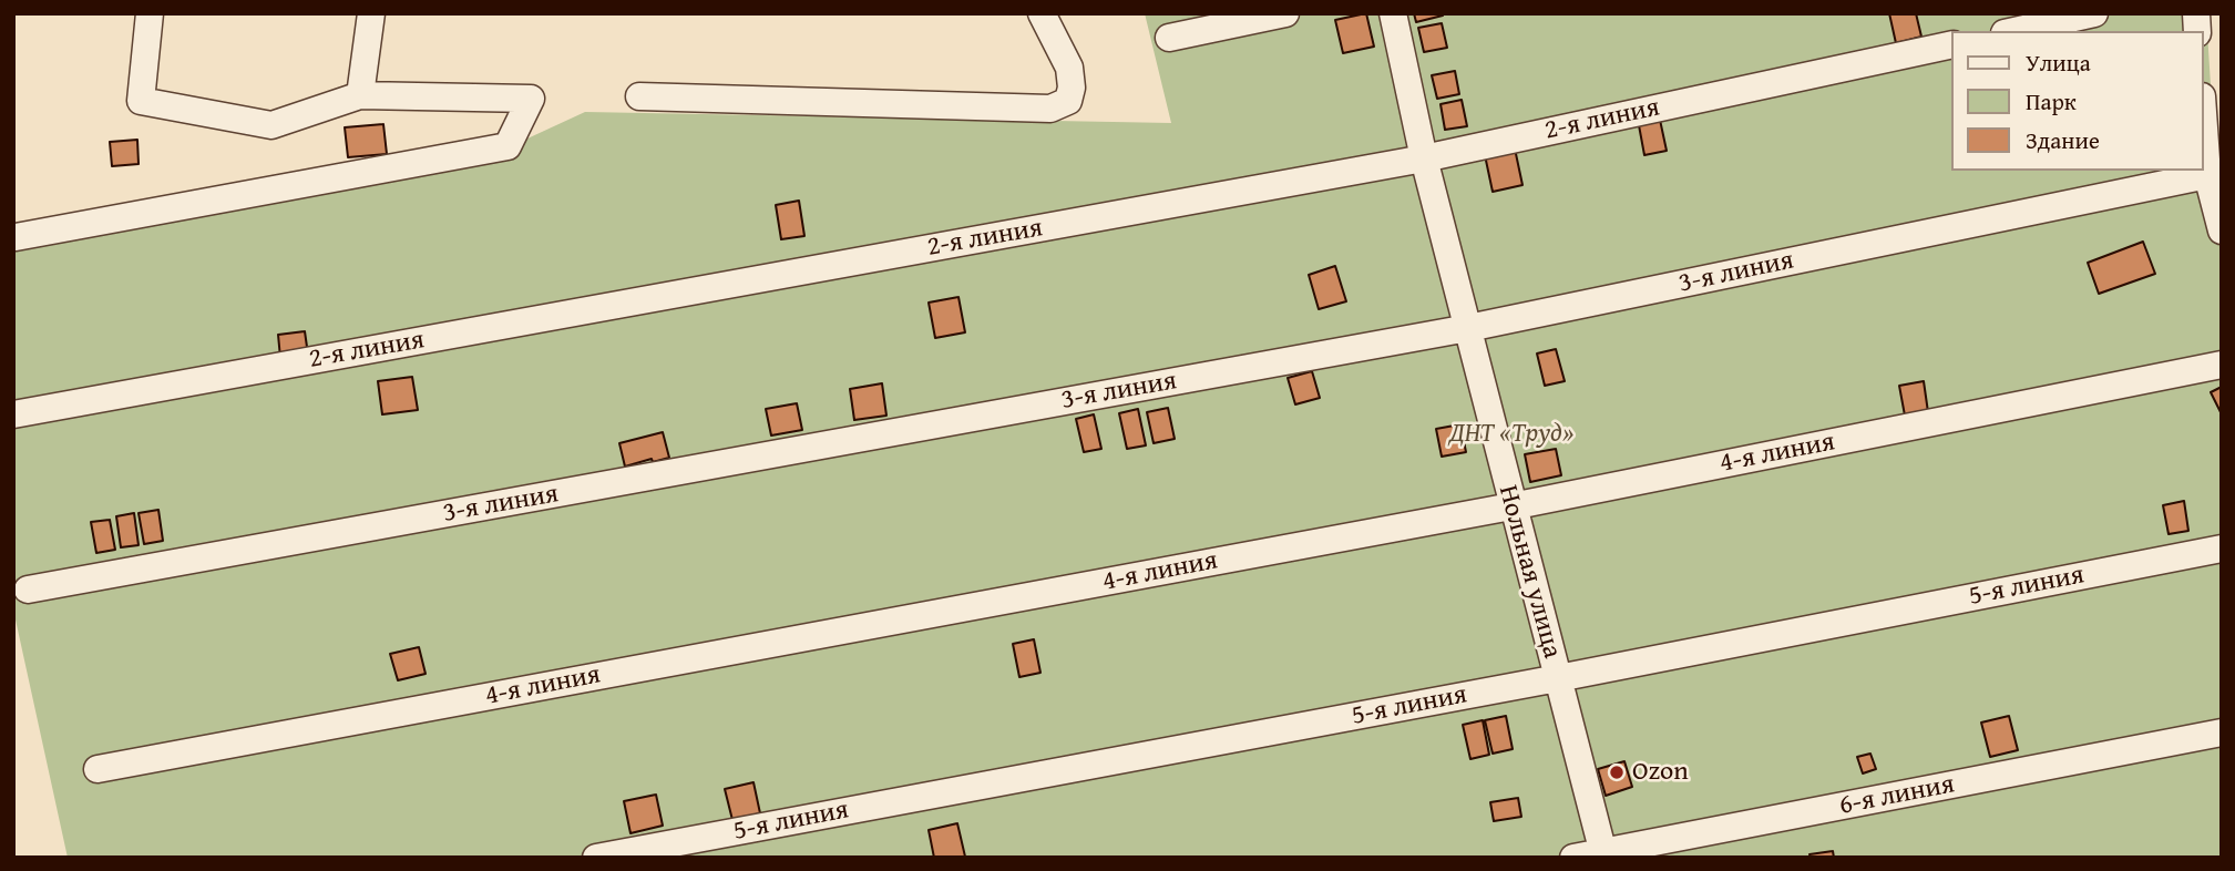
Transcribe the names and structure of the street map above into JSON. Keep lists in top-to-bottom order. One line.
{"streets":{"street":["2-я линия","3-я линия","4-я линия","Нольная улица","5-я линия","6-я линия"]},"crossings":[["2-я линия","Нольная улица"],["3-я линия","Нольная улица"],["4-я линия","Нольная улица"],["Нольная улица","5-я линия"],["Нольная улица","6-я линия"]],"parks":["ДНТ «Труд»"],"places":["Ozon"],"legend":["Улица","Парк","Здание"]}
